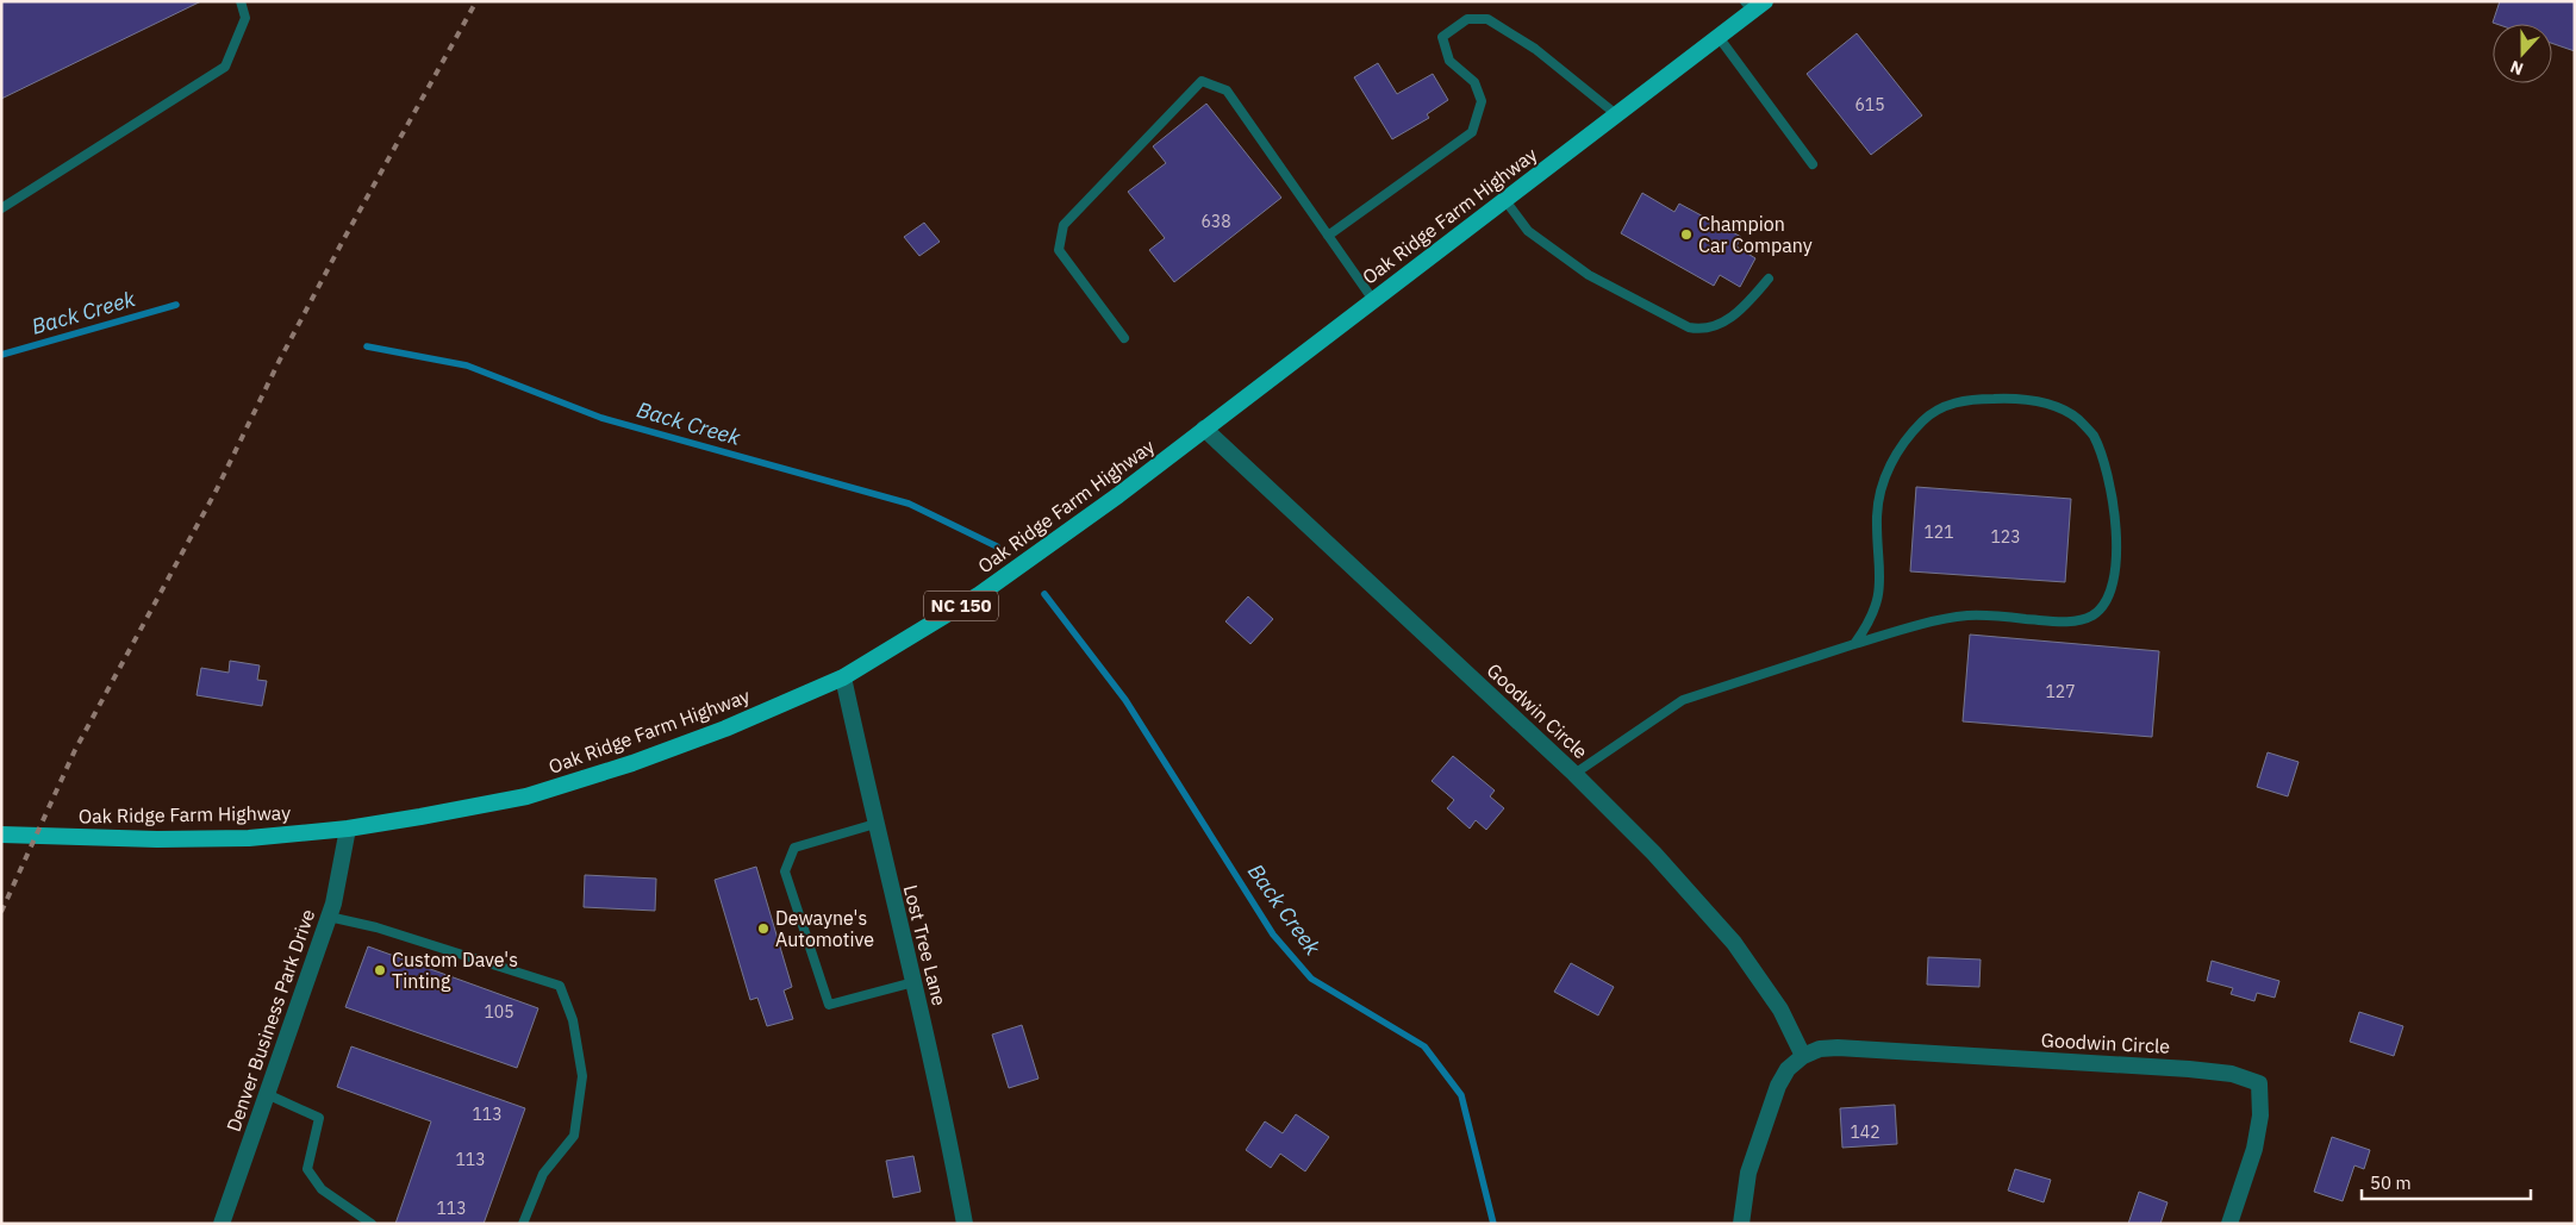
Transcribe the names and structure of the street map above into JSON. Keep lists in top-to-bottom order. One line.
{"streets":{"main road":["Oak Ridge Farm Highway","NC 150"],"street":["Goodwin Circle","Lost Tree Lane","Denver Business Park Drive"]},"crossings":[["Oak Ridge Farm Highway","Goodwin Circle"],["Oak Ridge Farm Highway","Lost Tree Lane"],["Oak Ridge Farm Highway","Denver Business Park Drive"]],"water":["Back Creek"],"places":["Champion Car Company","Dewayne's Automotive","Custom Dave's Tinting"],"house_numbers":["615","638","121","123","127","105","113","142","113","113"],"scale_bar":"50 m","north":"bottom"}
